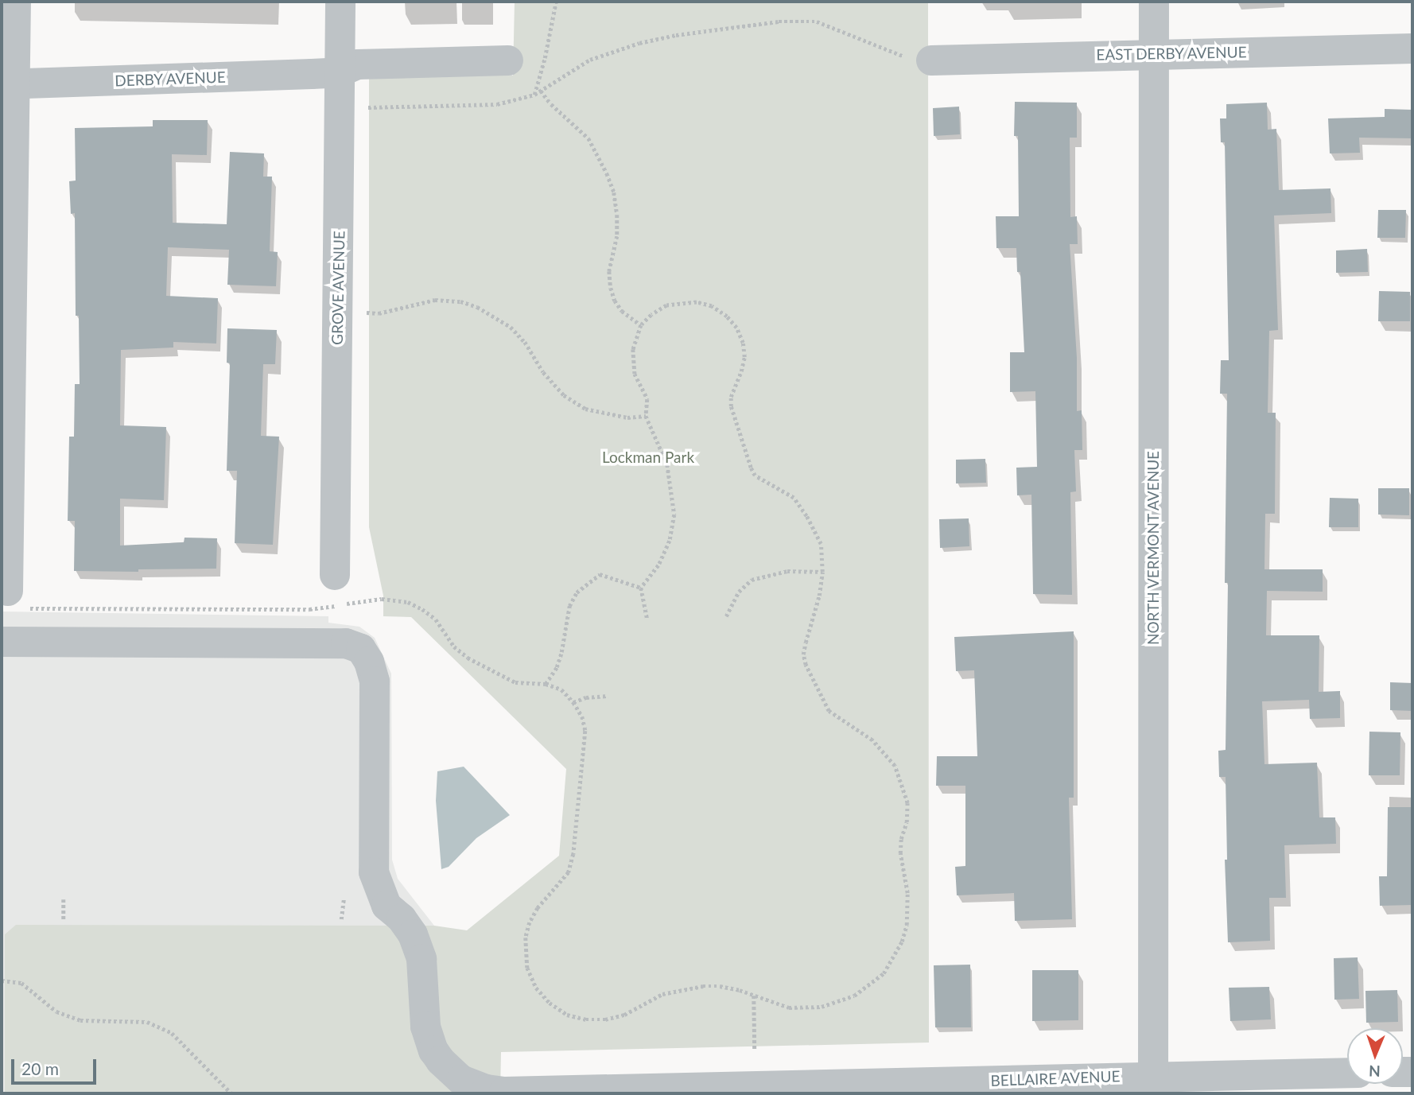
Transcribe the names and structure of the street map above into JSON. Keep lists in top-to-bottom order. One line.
{"streets":{"street":["EAST DERBY AVENUE","DERBY AVENUE","GROVE AVENUE","NORTH VERMONT AVENUE","BELLAIRE AVENUE"]},"crossings":[["EAST DERBY AVENUE","NORTH VERMONT AVENUE"],["DERBY AVENUE","GROVE AVENUE"],["NORTH VERMONT AVENUE","BELLAIRE AVENUE"]],"parks":["Lockman Park"],"scale_bar":"20 m","north":"bottom"}
